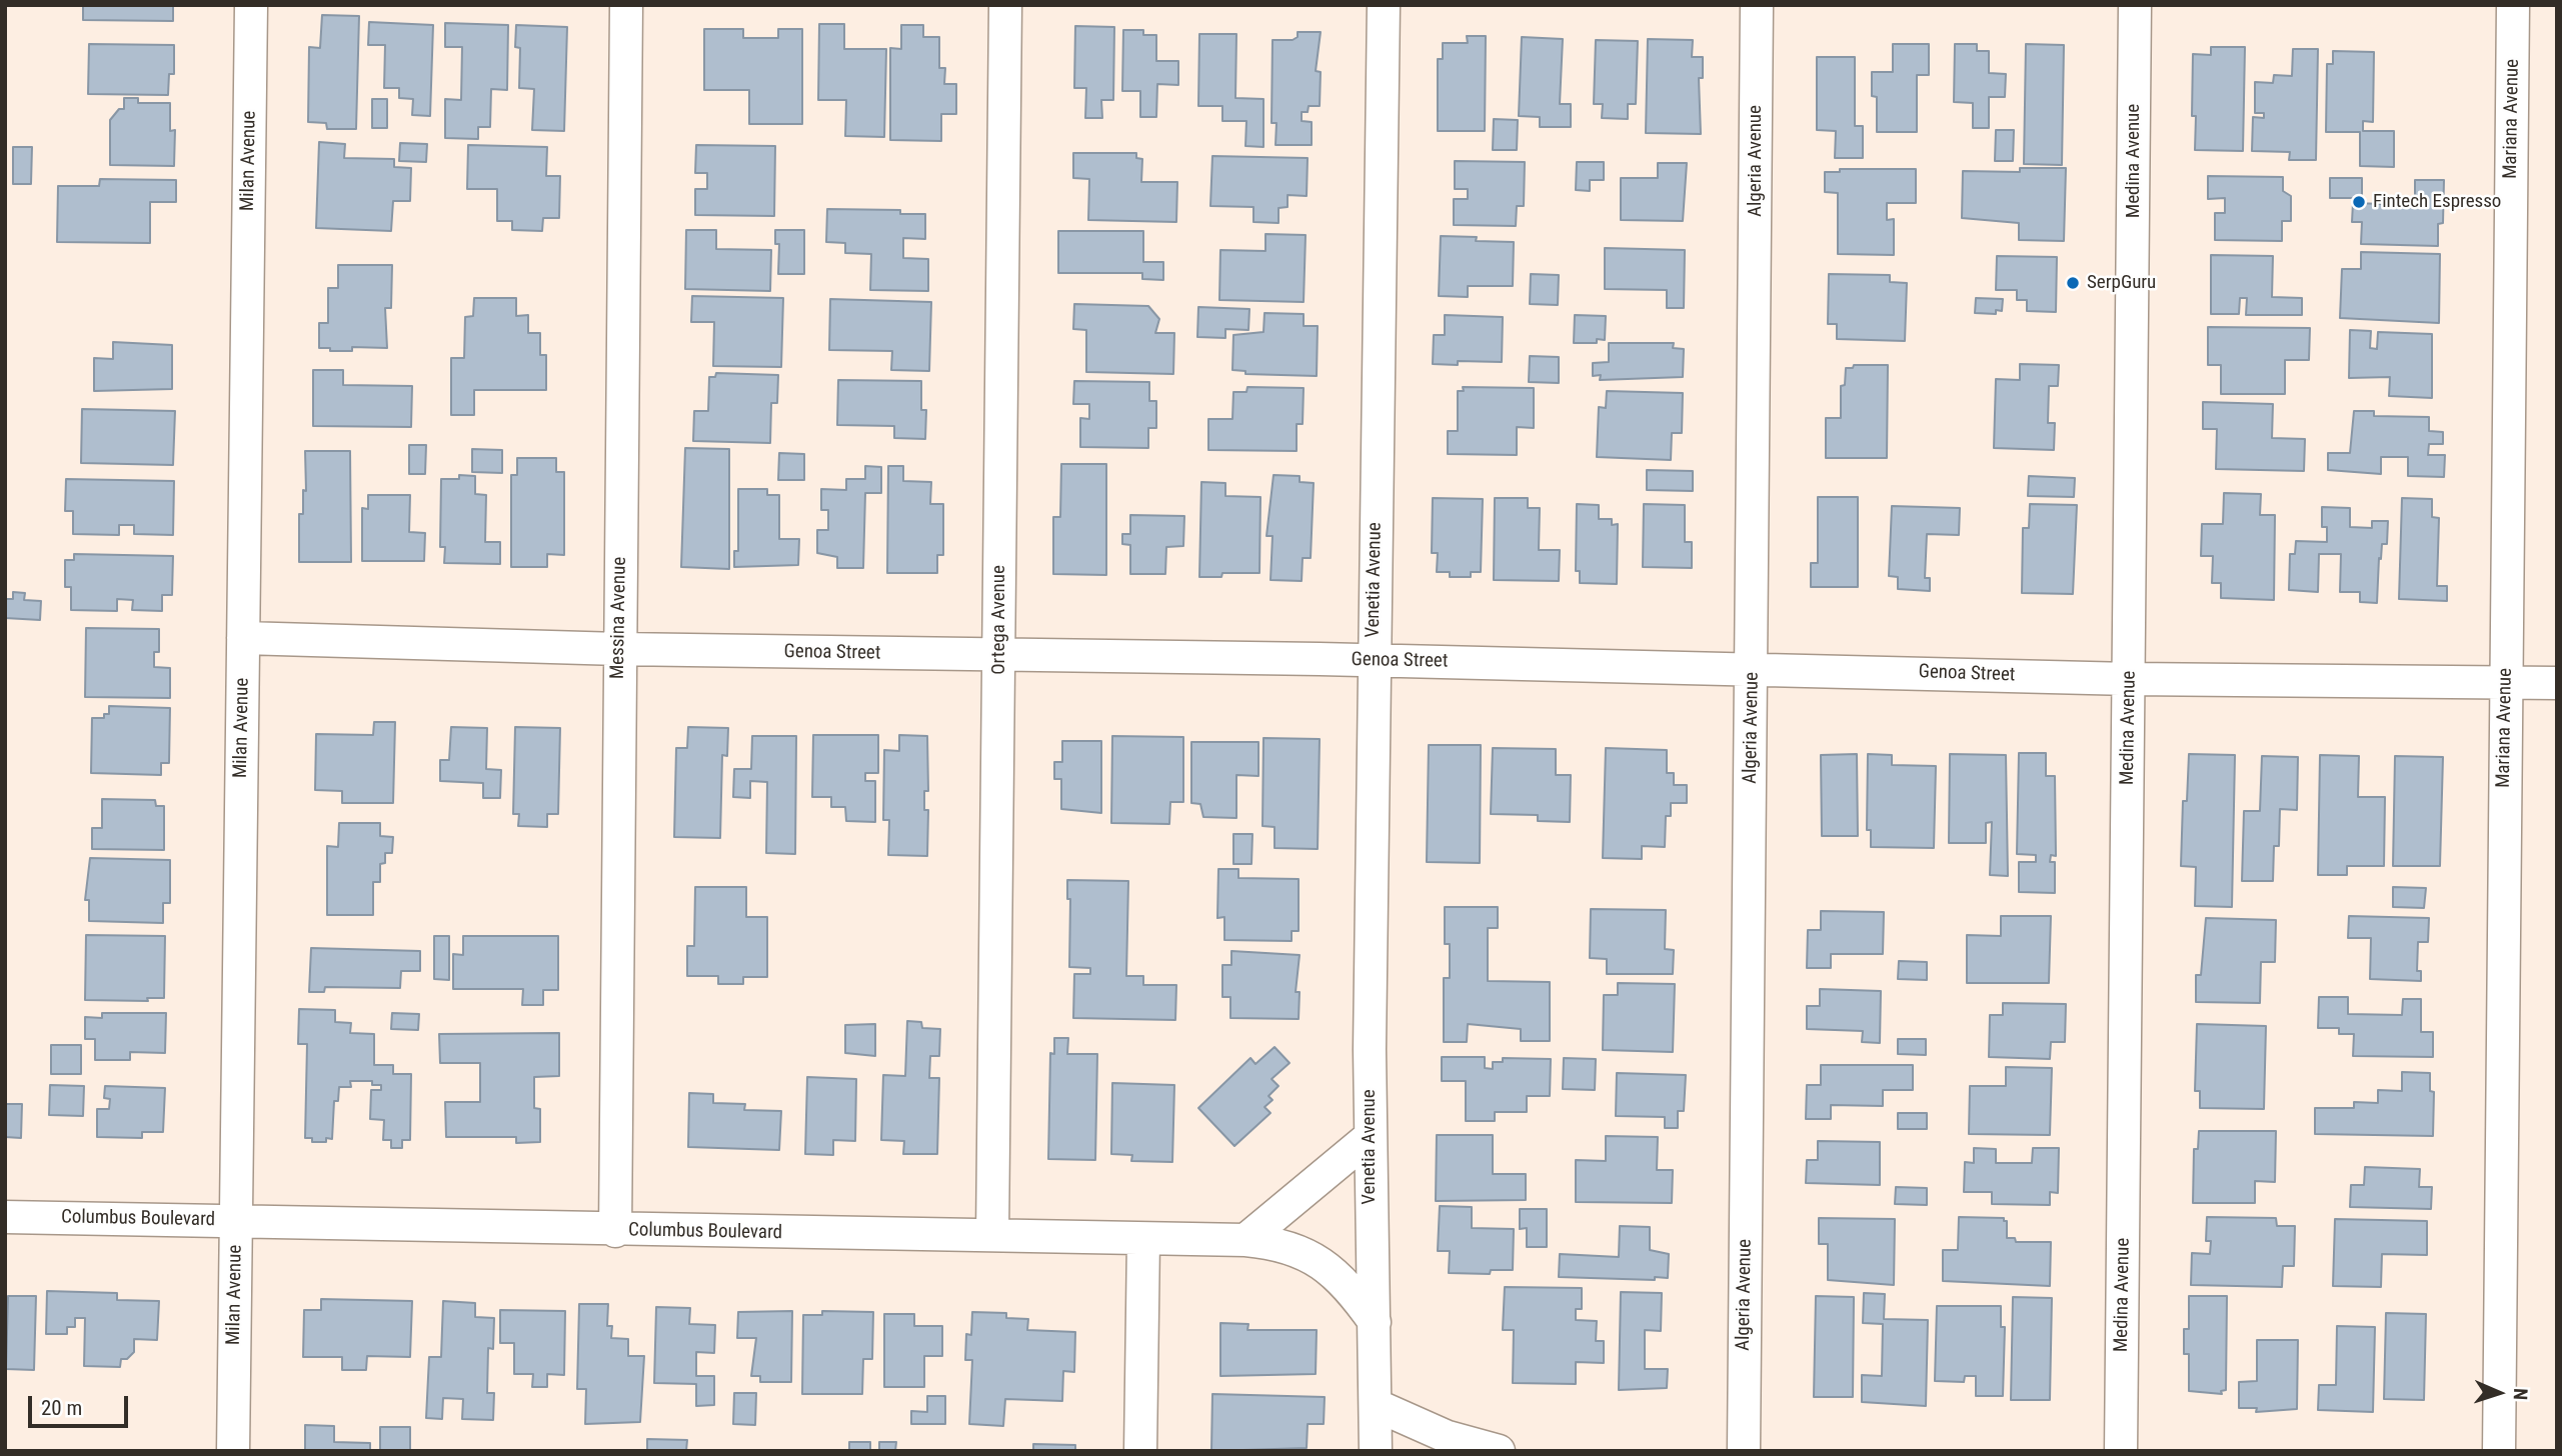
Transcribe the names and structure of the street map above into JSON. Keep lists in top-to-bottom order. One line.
{"streets":{"street":["Mariana Avenue","Milan Avenue","Algeria Avenue","Medina Avenue","Venetia Avenue","Messina Avenue","Ortega Avenue","Genoa Street","Columbus Boulevard"]},"crossings":[["Mariana Avenue","Genoa Street"],["Milan Avenue","Genoa Street"],["Milan Avenue","Columbus Boulevard"],["Algeria Avenue","Genoa Street"],["Medina Avenue","Genoa Street"],["Venetia Avenue","Genoa Street"],["Venetia Avenue","Columbus Boulevard"],["Messina Avenue","Genoa Street"],["Messina Avenue","Columbus Boulevard"],["Ortega Avenue","Genoa Street"],["Ortega Avenue","Columbus Boulevard"]],"places":["Fintech Espresso","SerpGuru"],"scale_bar":"20 m","north":"right"}
